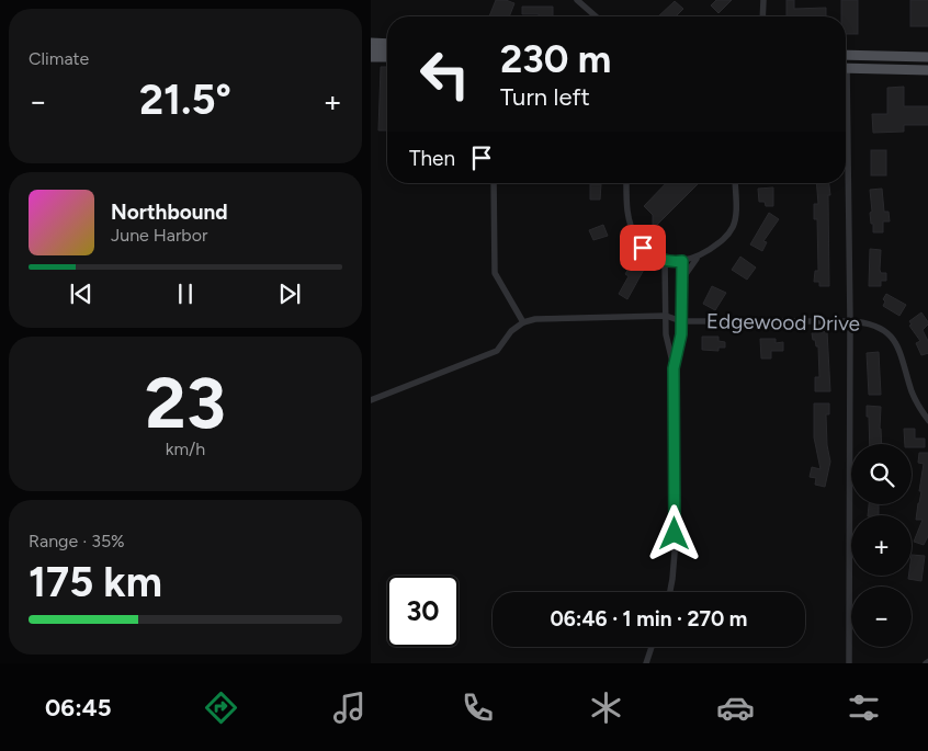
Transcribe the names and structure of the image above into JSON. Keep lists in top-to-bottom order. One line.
{"streets":{"street":["Edgewood Drive"]},"page":{"tile":["Climate",["23","km/h"],["Range · 35%","175 km"]],"turn":["230 m","Turn left"],"heat":["−","21.5°","+"],"then":"Then","song":["Northbound","June Harbor"],"map_buttons":["+","−"],"limit":"30","trip":"06:46 · 1 min · 270 m","tabs":"06:45"}}
